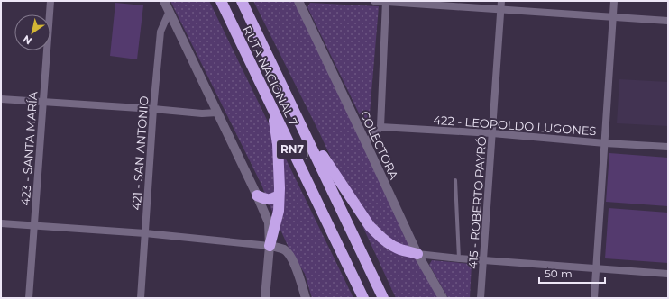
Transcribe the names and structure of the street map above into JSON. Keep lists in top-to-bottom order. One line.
{"streets":{"highway":["RUTA NACIONAL 7","RN7"],"street":["422 - LEOPOLDO LUGONES","COLECTORA","423 - SANTA MARÍA","421 - SAN ANTONIO","415 - ROBERTO PAYRÓ"]},"crossings":[["422 - LEOPOLDO LUGONES","415 - ROBERTO PAYRÓ"]],"scale_bar":"50 m","north":"bottom left"}
